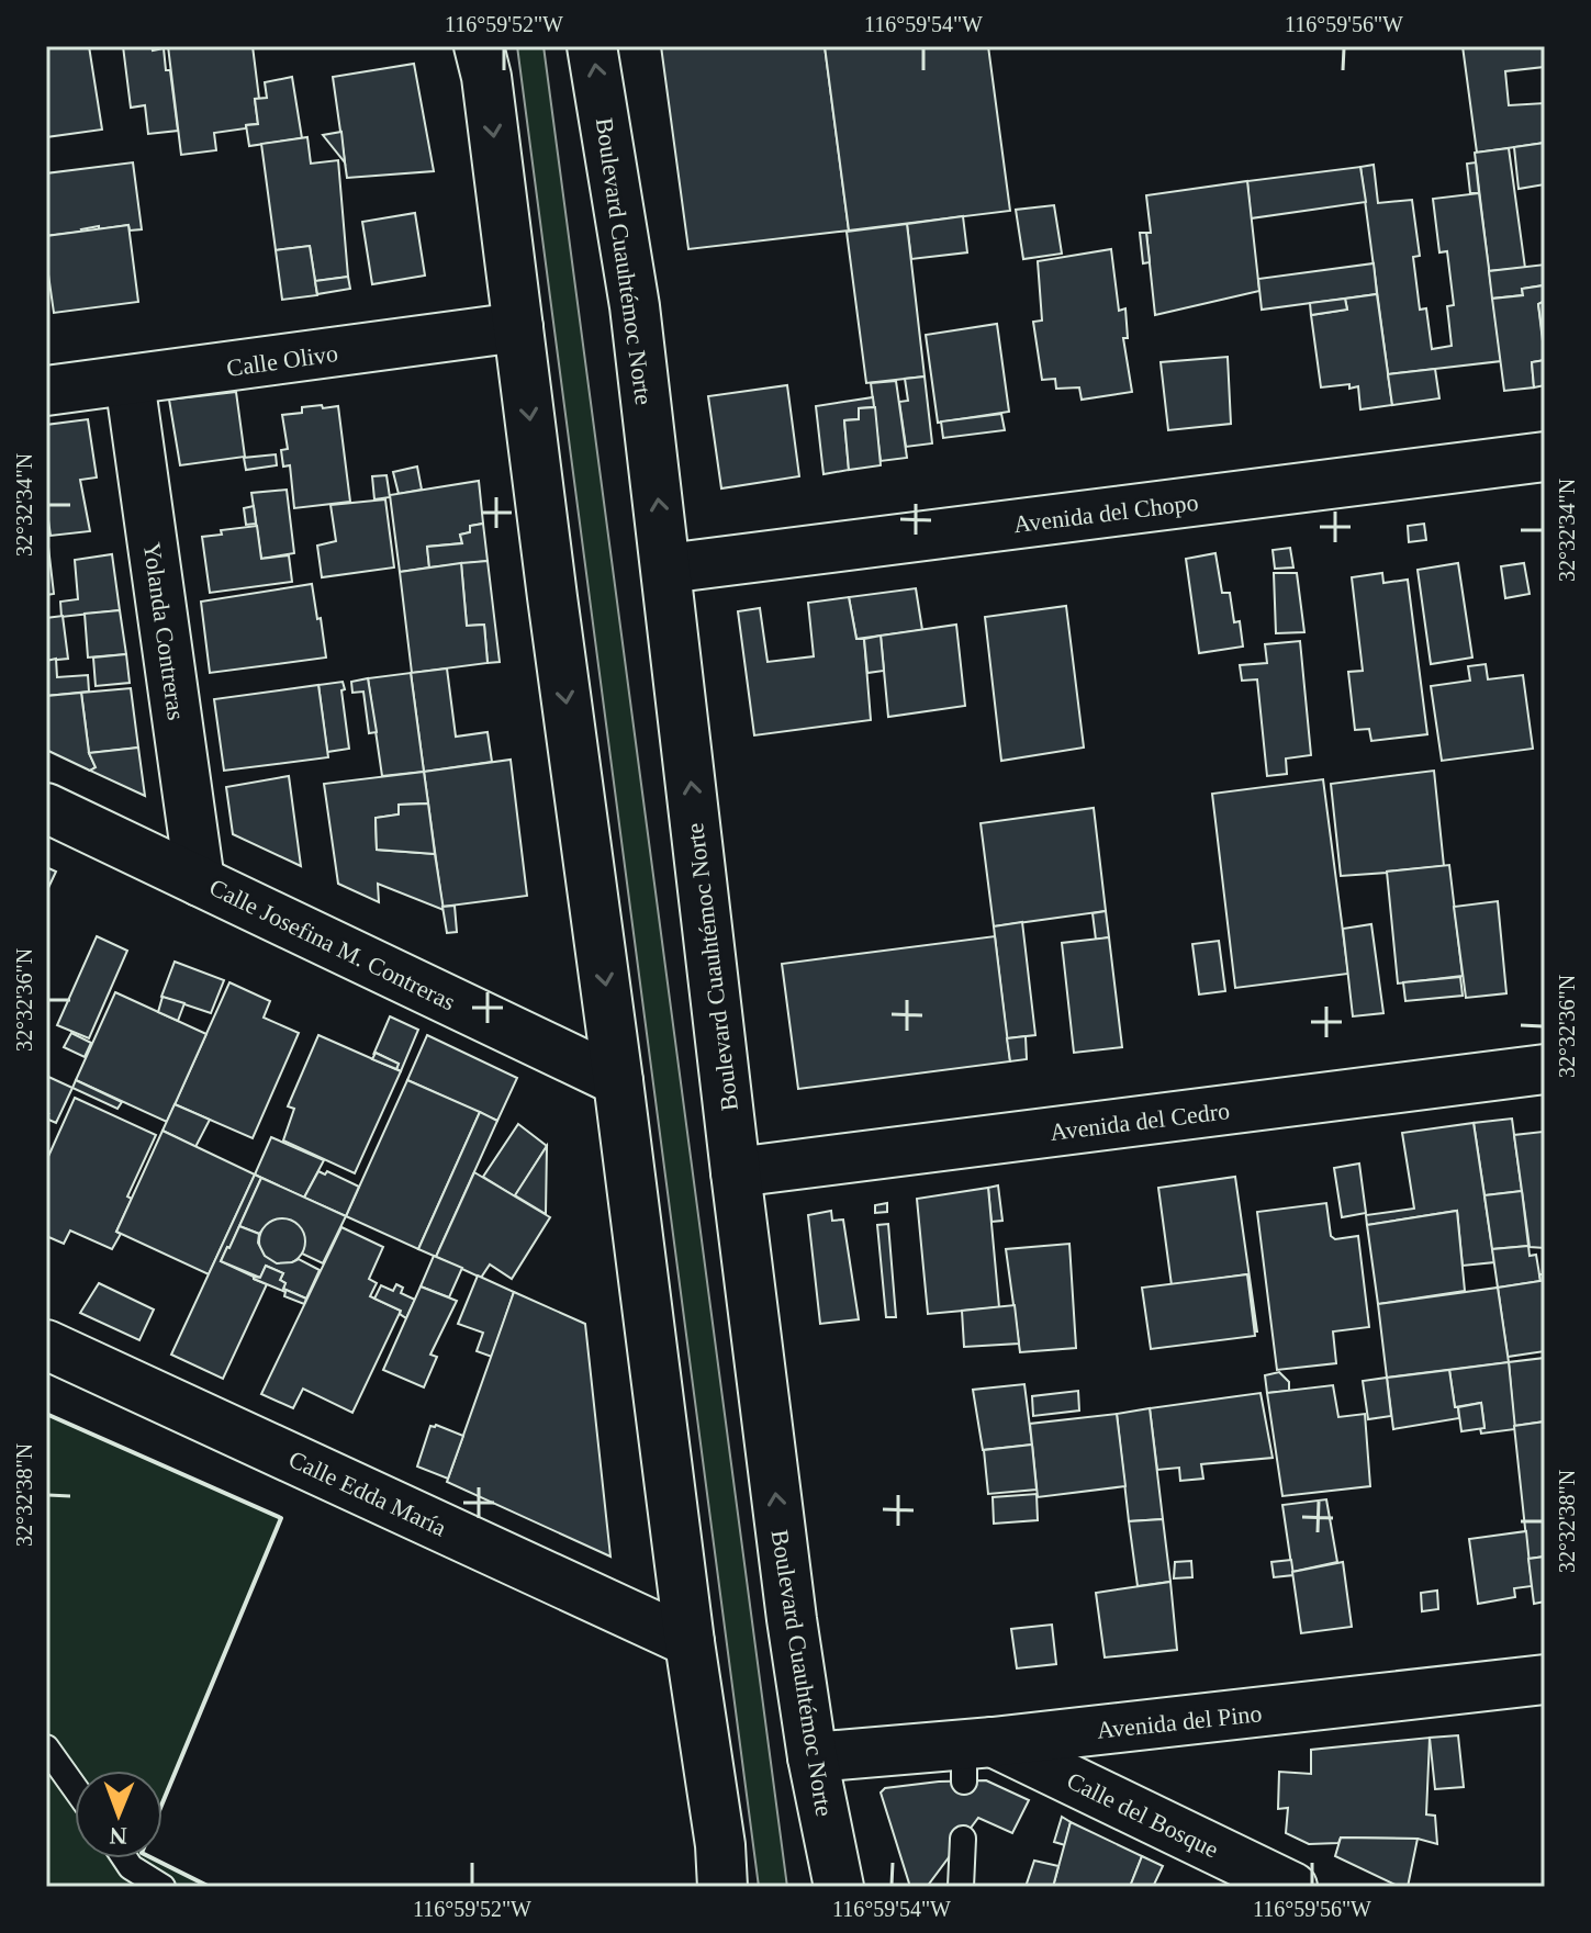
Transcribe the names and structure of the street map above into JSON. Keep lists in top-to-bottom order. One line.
{"streets":{"street":["Boulevard Cuauhtémoc Norte","Calle Olivo","Avenida del Chopo","Yolanda Contreras","Calle Josefina M. Contreras","Avenida del Cedro","Calle Edda María","Avenida del Pino","Calle del Bosque"]},"crossings":[["Boulevard Cuauhtémoc Norte","Avenida del Chopo"],["Boulevard Cuauhtémoc Norte","Avenida del Cedro"],["Boulevard Cuauhtémoc Norte","Avenida del Pino"],["Calle Olivo","Yolanda Contreras"],["Yolanda Contreras","Calle Josefina M. Contreras"],["Avenida del Pino","Calle del Bosque"]],"north":"bottom","coordinates":["116°59'52\"W","116°59'54\"W","116°59'56\"W","32°32'34\"N","32°32'36\"N","32°32'38\"N"]}
